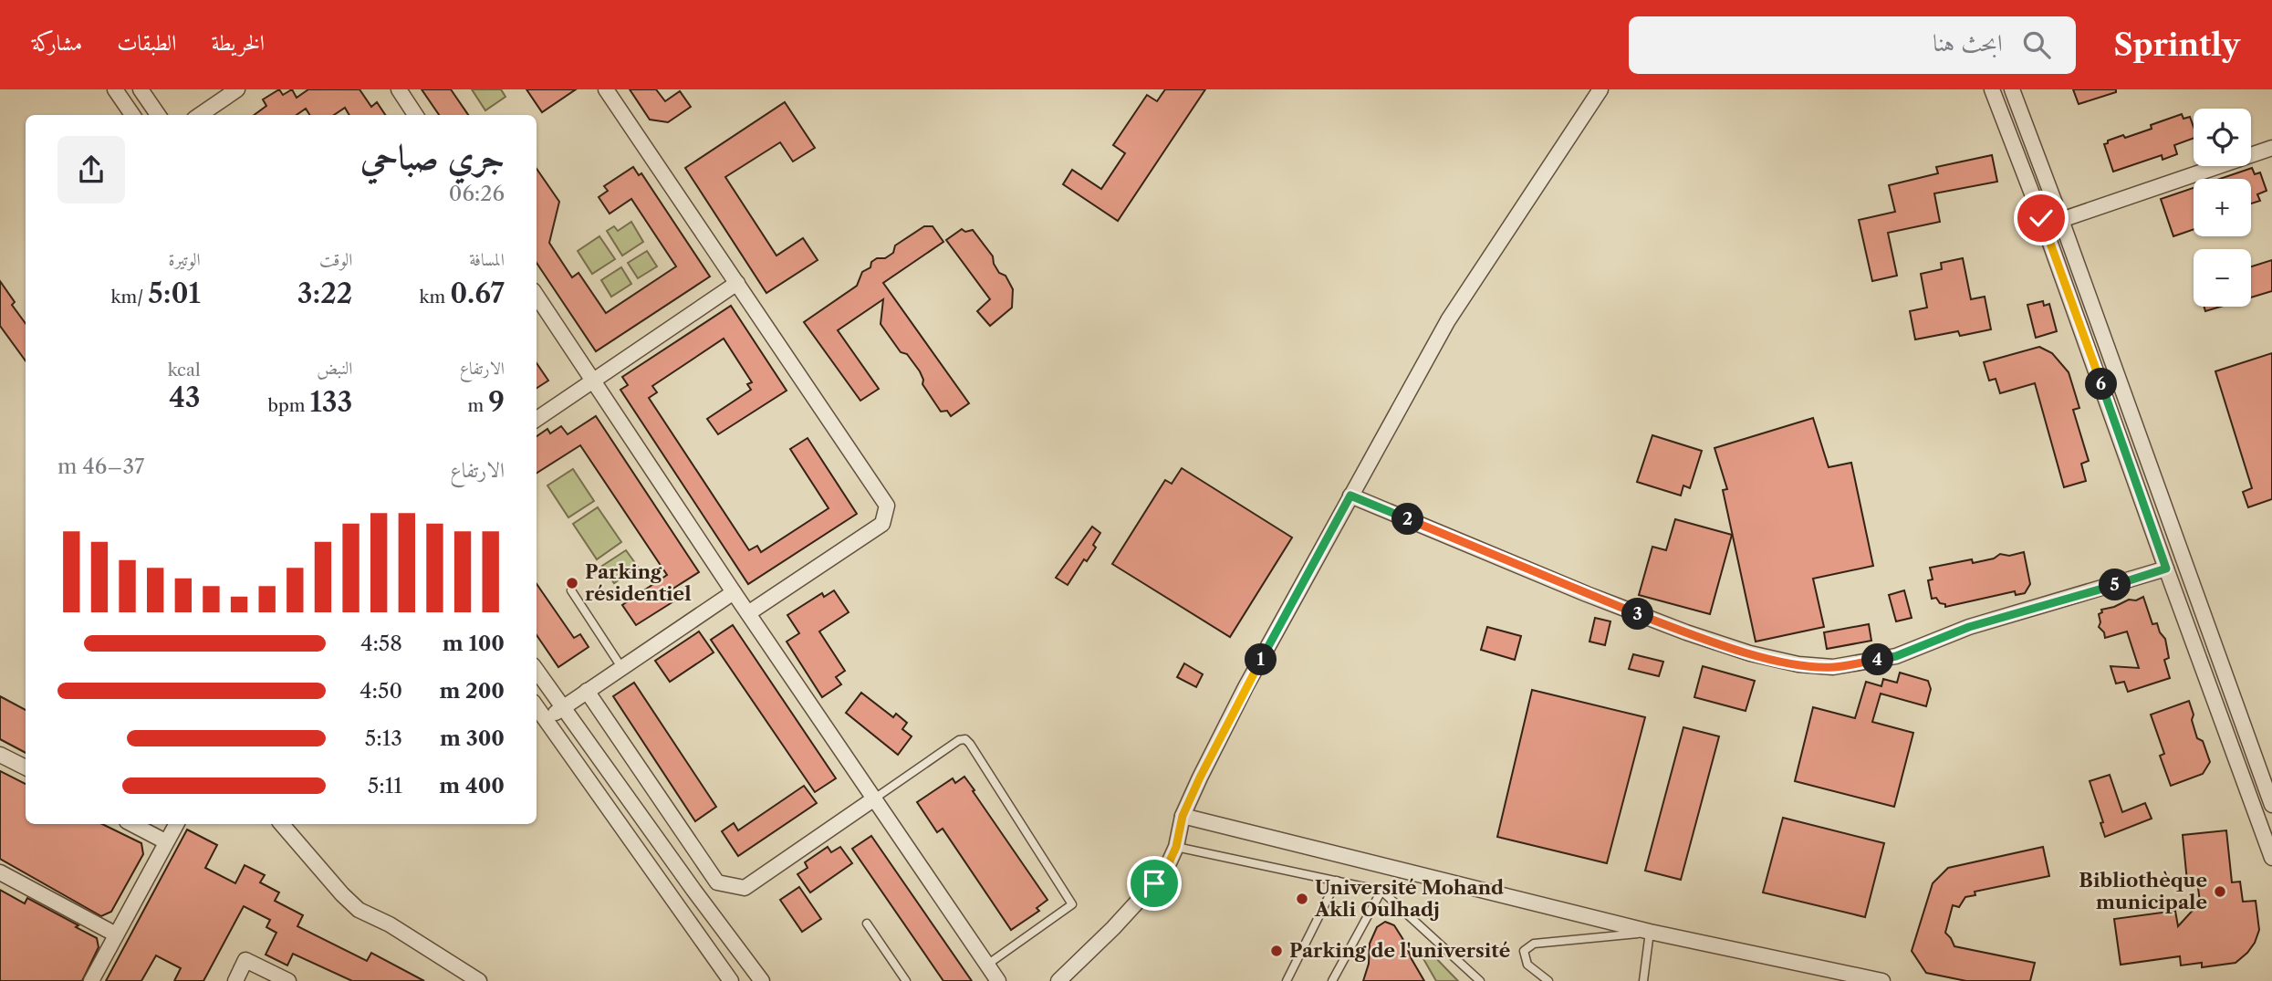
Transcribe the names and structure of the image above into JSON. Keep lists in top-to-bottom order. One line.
{"places":["Parking résidentiel","Bibliothèque municipale","Université Mohand Akli Oulhadj","Parking de l'université"],"page":{"header":"Sprintly","search":"ابحث هنا","nav":["الخريطة","الطبقات","مشاركة"],"map_buttons":["+","−"],"heading":["جري صباحي","06:26"],"stats":[["المسافة","0.67 km"],["الوقت","3:22"],["الوتيرة","5:01 /km"],["الارتفاع","9 m"],["النبض","133 bpm"],["kcal","43"]],"pins":["6","2","5","3","1","4"],"chart":["الارتفاع","37–46 m"],"list":[{"name":"100 m","note":"4:58"},{"name":"200 m","note":"4:50"},{"name":"300 m","note":"5:13"},{"name":"400 m","note":"5:11"}]}}
